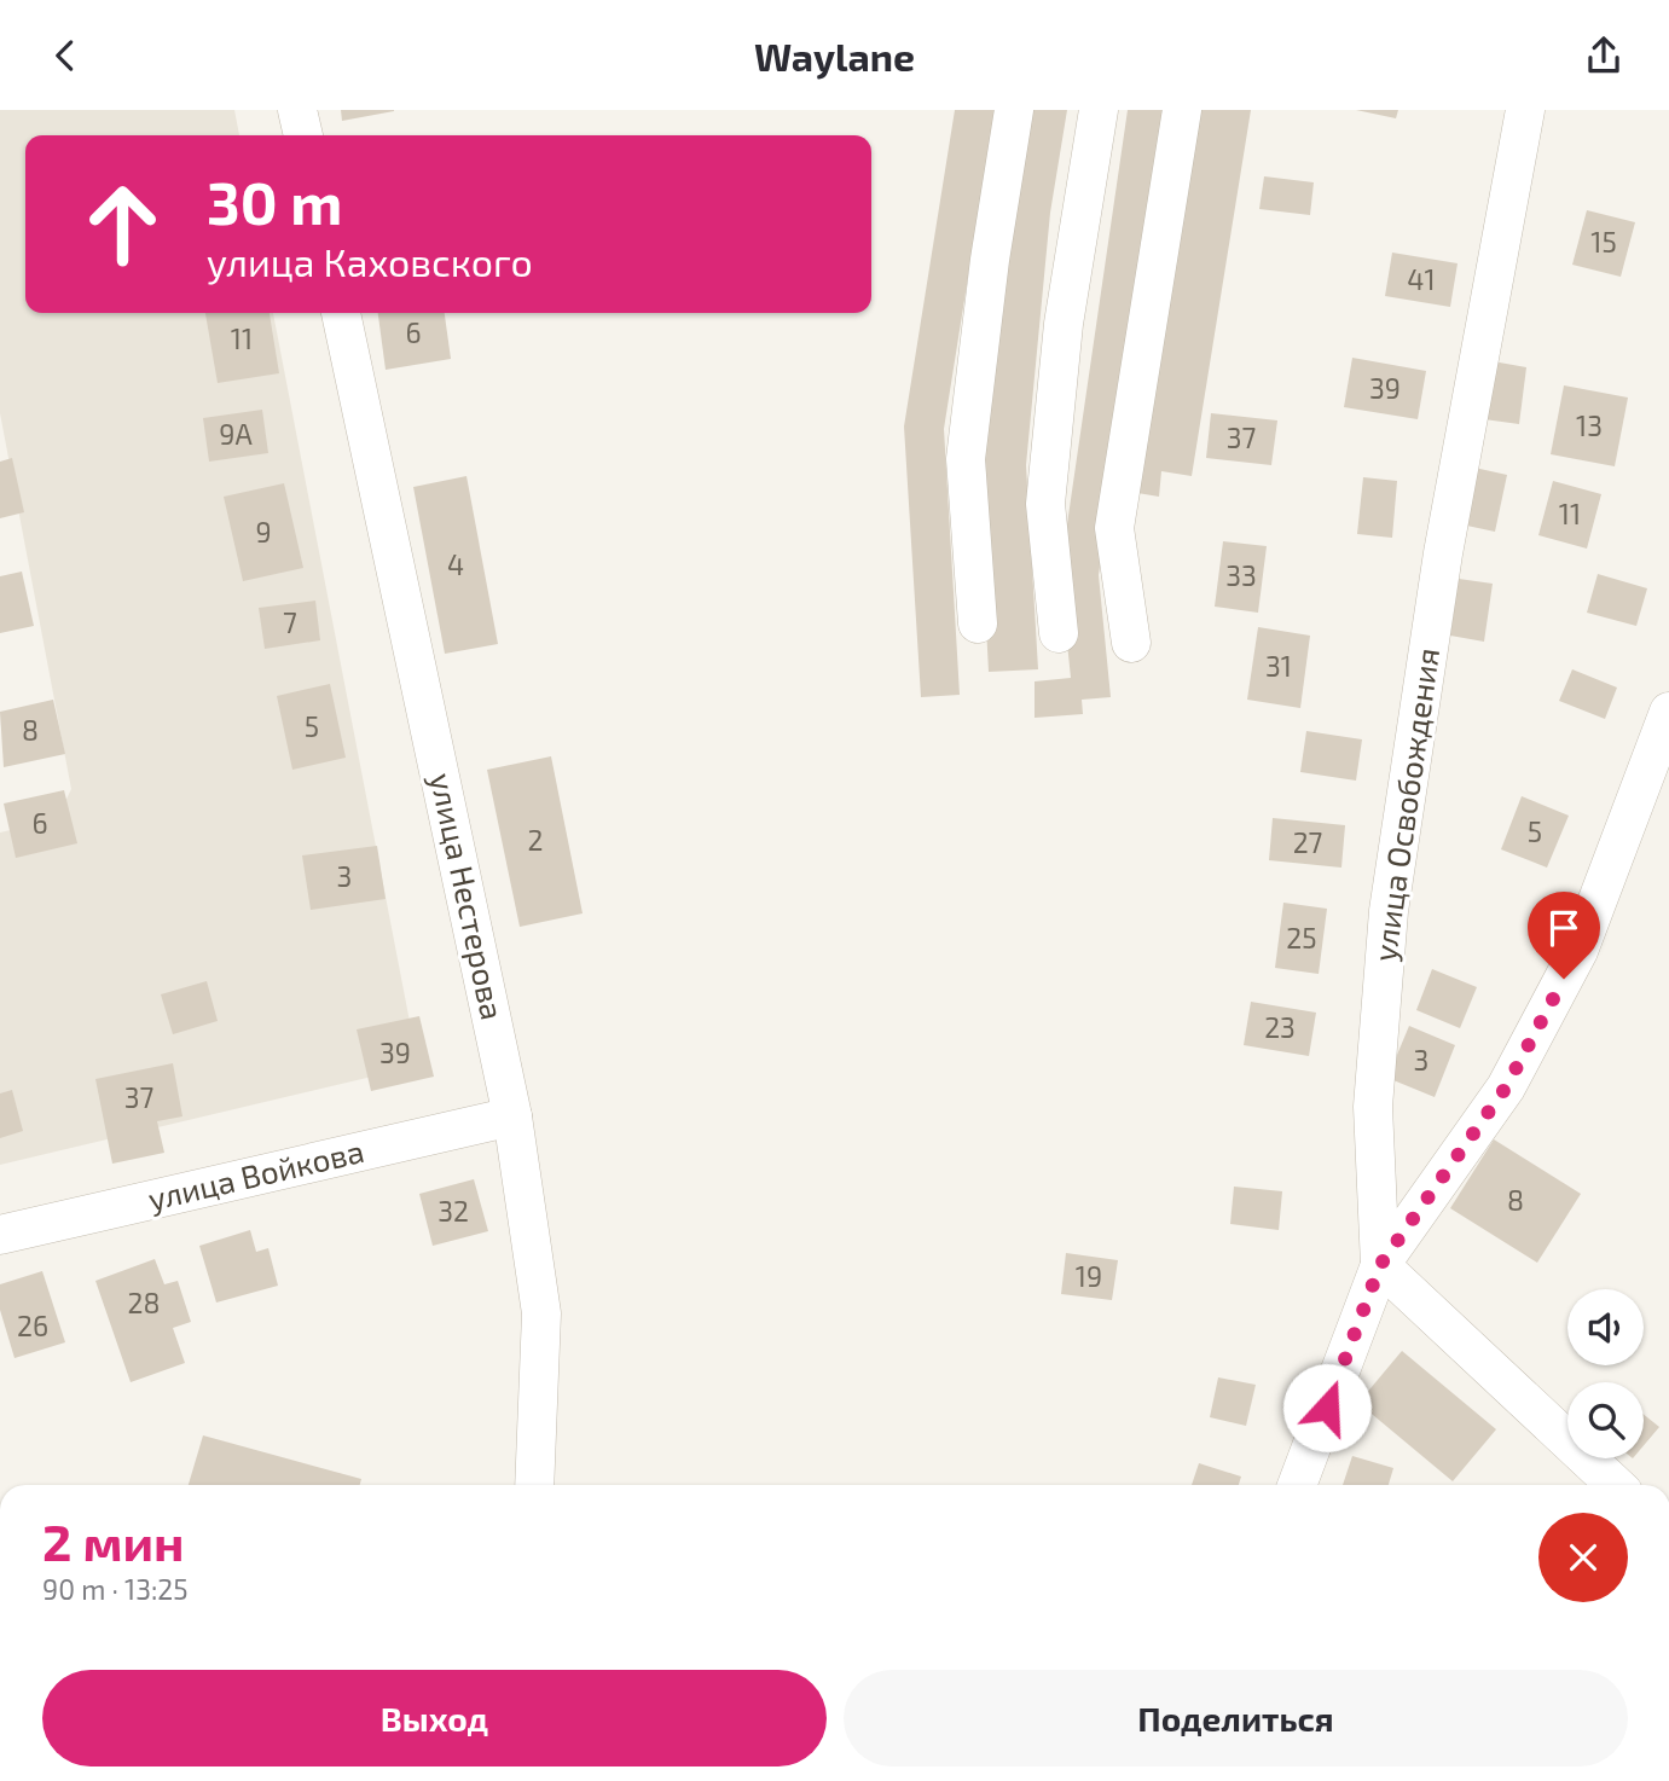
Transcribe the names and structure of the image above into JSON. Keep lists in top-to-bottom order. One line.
{"streets":{"street":["улица Освобождения","улица Нестерова","улица Войкова"]},"crossings":[["улица Нестерова","улица Войкова"]],"house_numbers":["15","41","6","11","39","13","9А","37","11","9","4","33","7","31","5","8","6","5","2","27","3","25","23","39","3","37","8","32","19","28","26"],"page":{"header":"Waylane","turn":["30 m","улица Каховского"],"heading":["2 мин","90 m · 13:25"],"buttons":["Выход","Поделиться"]}}
